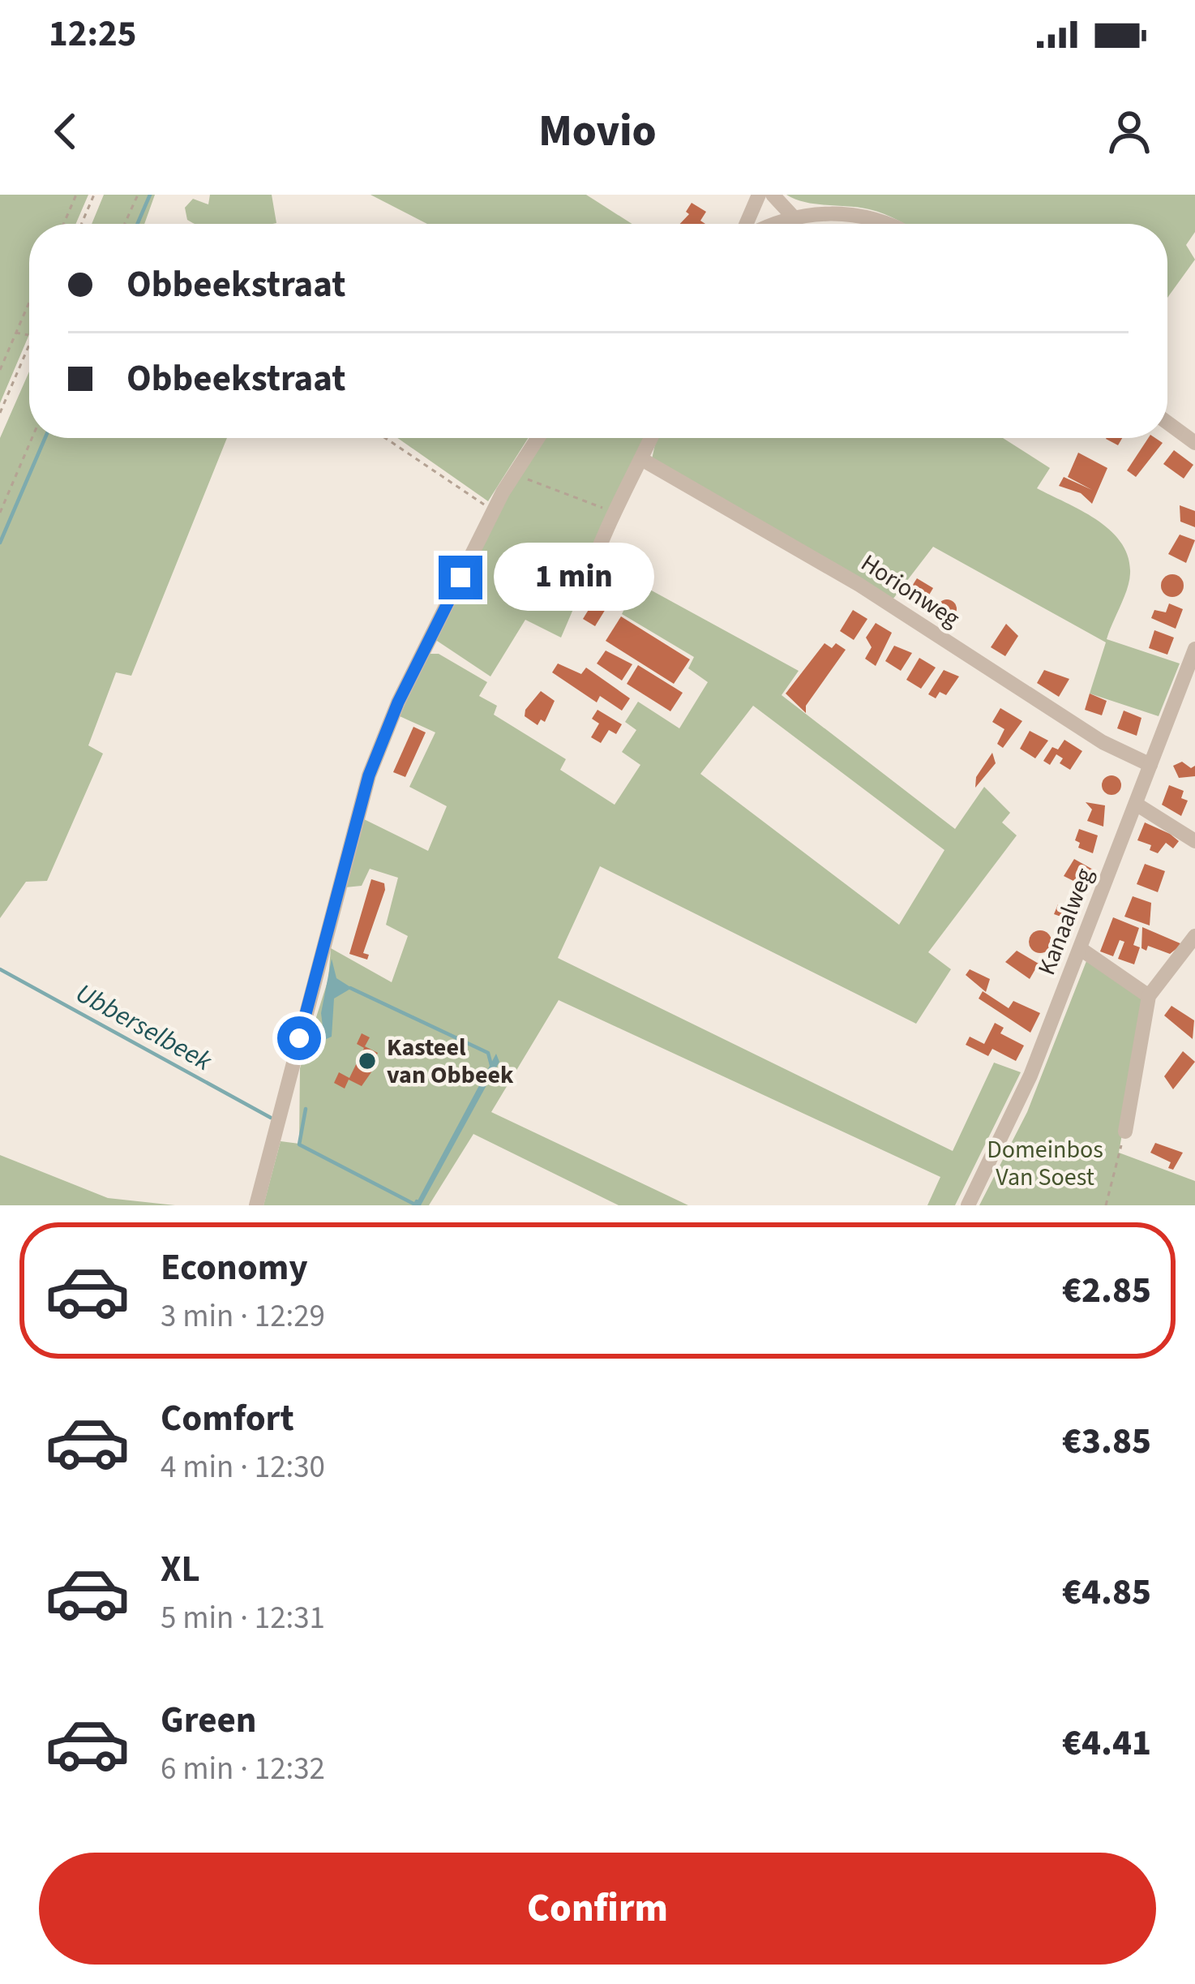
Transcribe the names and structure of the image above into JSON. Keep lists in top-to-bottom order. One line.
{"streets":{"street":["Horionweg","Kanaalweg"]},"crossings":[["Horionweg","Kanaalweg"]],"water":["Ubberselbeek"],"parks":["Domeinbos Van Soest"],"places":["Kasteel van Obbeek"],"page":{"status":"12:25","header":"Movio","banner":["Obbeekstraat","Obbeekstraat"],"bubble":"1 min","list":[{"name":"Economy","note":"3 min · 12:29","value":"€2.85"},{"name":"Comfort","note":"4 min · 12:30","value":"€3.85"},{"name":"XL","note":"5 min · 12:31","value":"€4.85"},{"name":"Green","note":"6 min · 12:32","value":"€4.41"}],"buttons":"Confirm"}}
